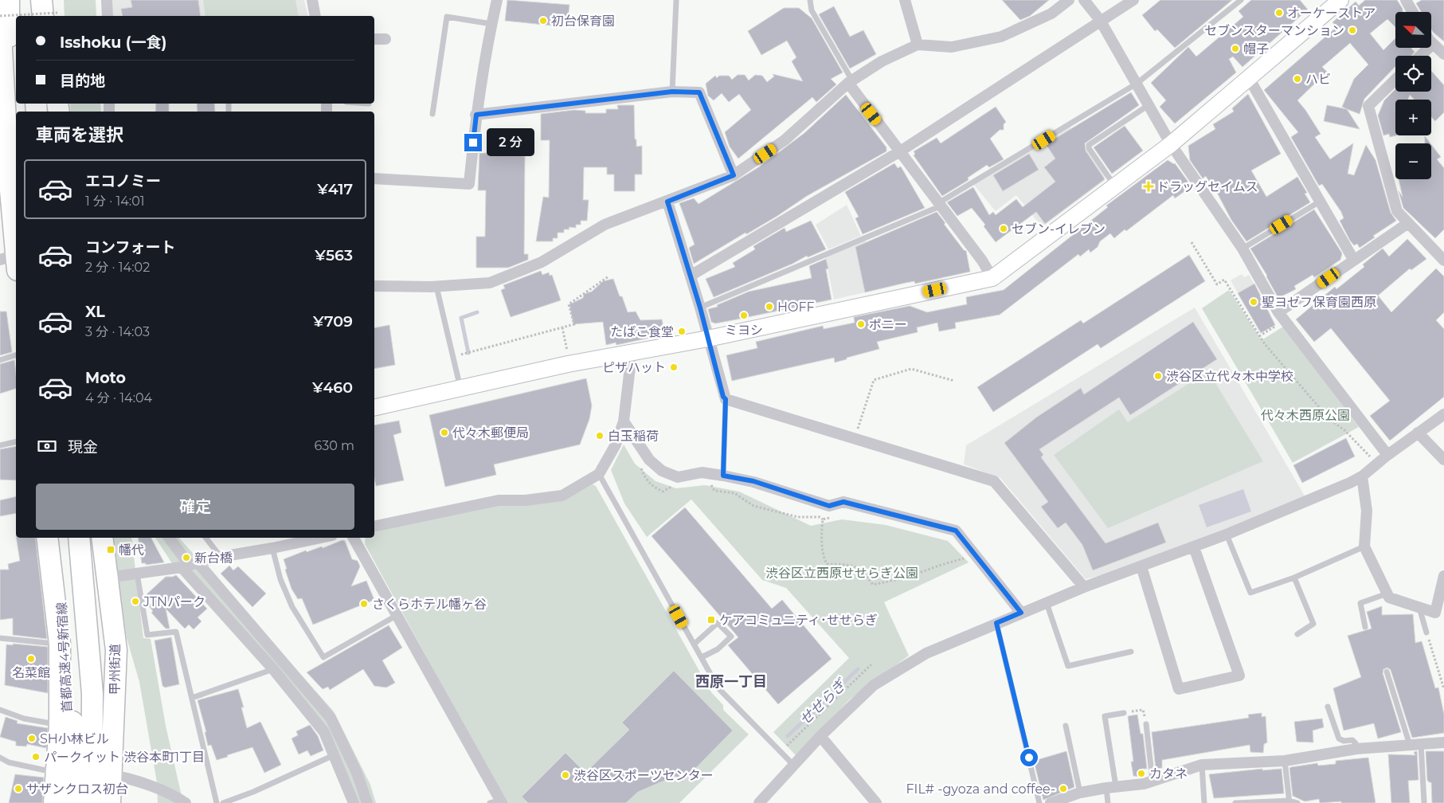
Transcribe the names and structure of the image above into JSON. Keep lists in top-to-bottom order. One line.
{"streets":{"highway":["首都高速4号新宿線","甲州街道"]},"districts":["西原一丁目"],"water":["せせらぎ"],"parks":["代々木西原公園","渋谷区立西原せせらぎ公園"],"places":{"other":["オーケーストア","初台保育園","セブンスターマンション","帽子","ハビ","セブン-イレブン","聖ヨゼフ保育園西原","HOFF","ミヨシ","ポニー","たばこ食堂","ピザハット","渋谷区立代々木中学校","代々木郵便局","白玉稲荷","新台橋","JTNパーク","さくらホテル幡ヶ谷","名菜館","SH小林ビル","パークイット 渋谷本町1丁目","カタネ","渋谷区スポーツセンター","サザンクロス初台","FIL# -gyoza and coffee-"],"health":["ドラッグセイムス"],"transit":["幡代","ケアコミュニティ･せせらぎ"]},"north":"top left","page":{"map_buttons":["+","−"],"banner":["Isshoku (一食)","目的地"],"heading":"車両を選択","bubble":"2 分","list":[{"name":"エコノミー","note":"1 分 · 14:01","value":"¥417"},{"name":"コンフォート","note":"2 分 · 14:02","value":"¥563"},{"name":"XL","note":"3 分 · 14:03","value":"¥709"},{"name":"Moto","note":"4 分 · 14:04","value":"¥460"}],"pay":["現金","630 m"],"buttons":"確定"}}
